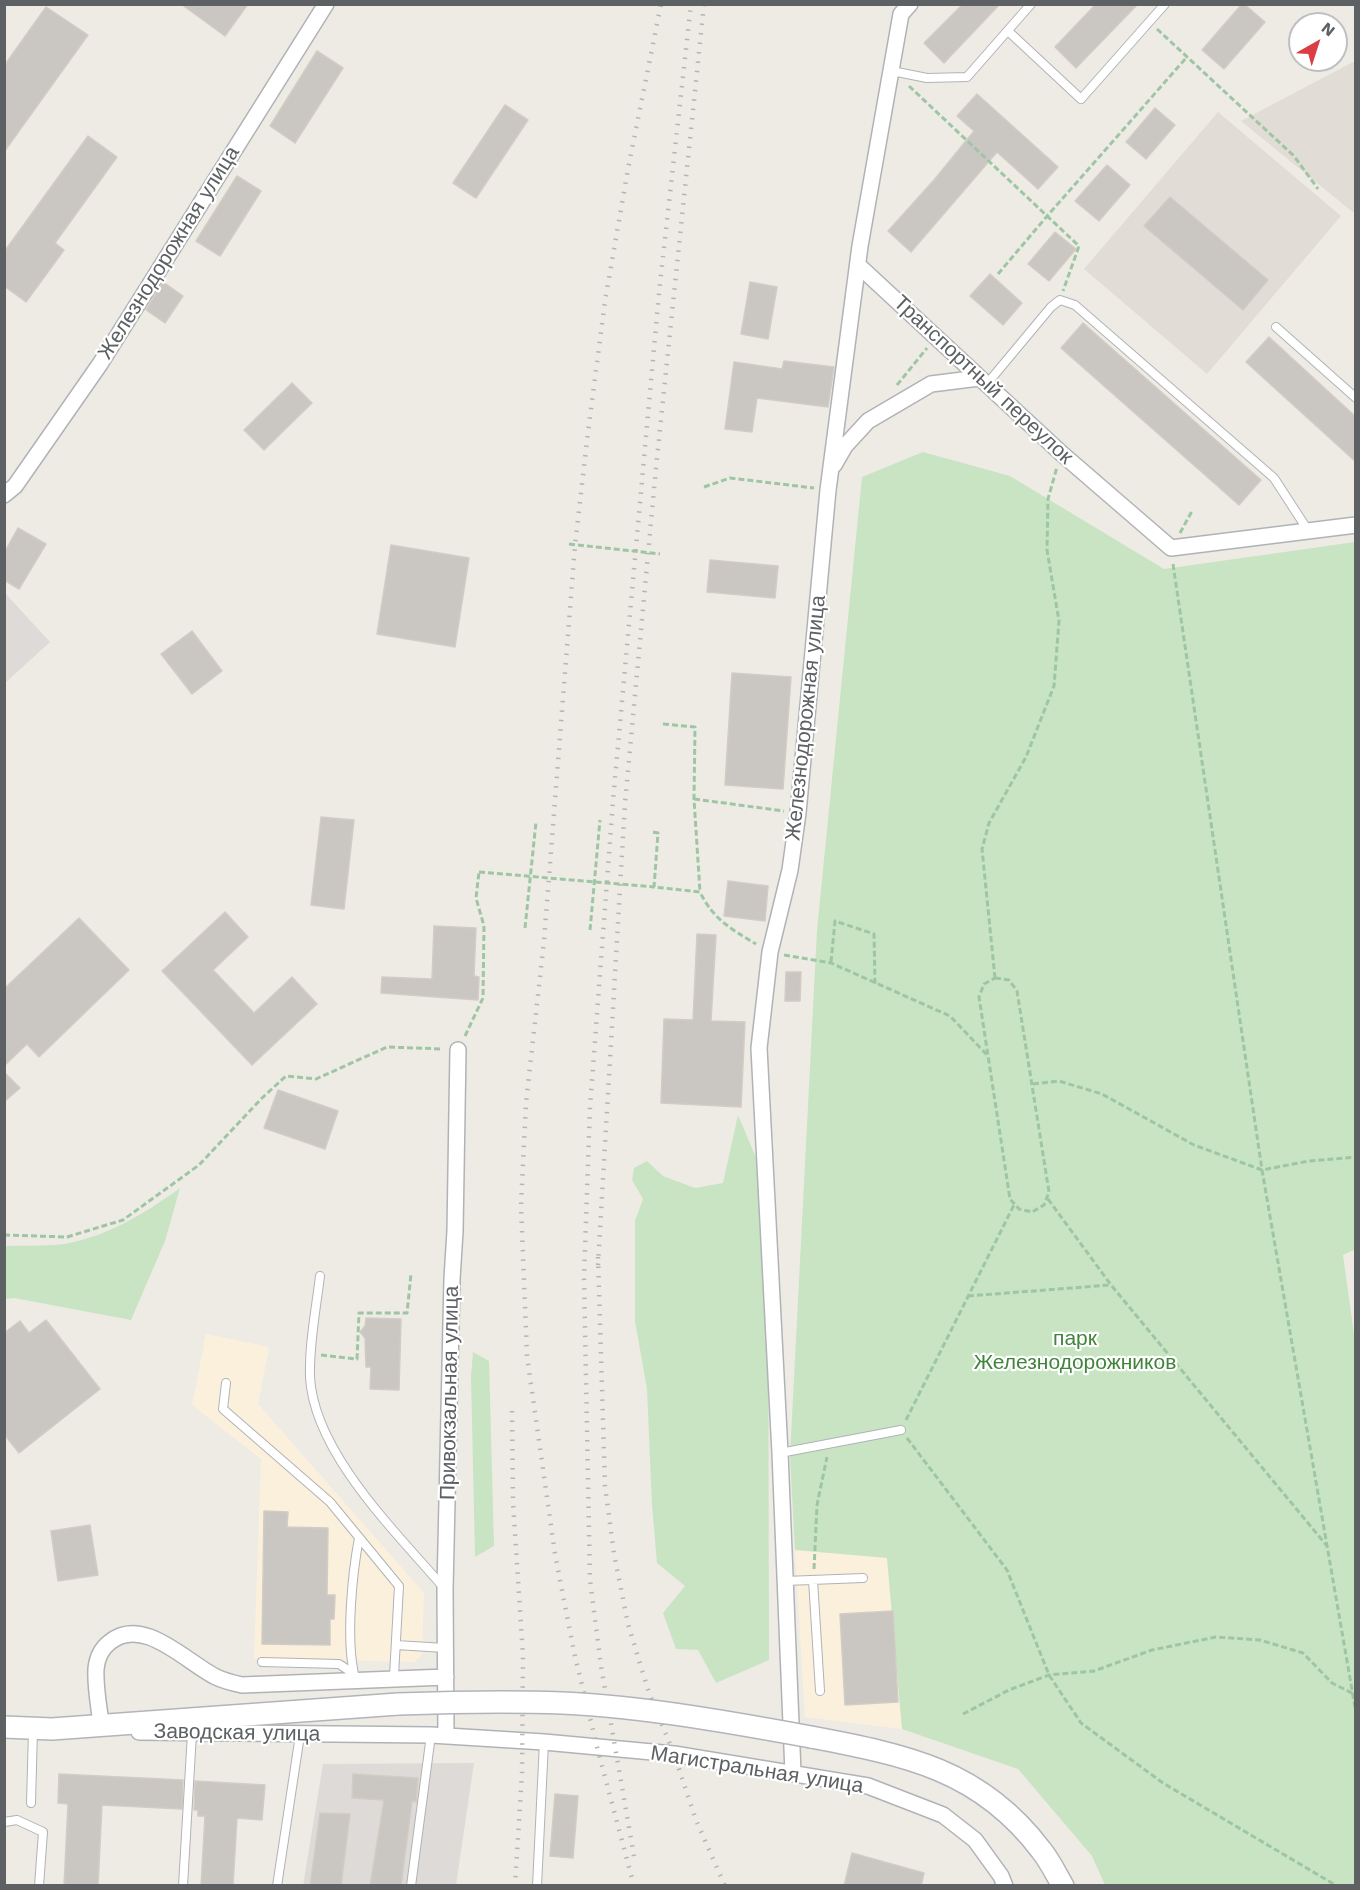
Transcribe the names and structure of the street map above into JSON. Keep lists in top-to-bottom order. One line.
{"streets":{"main road":["Заводская улица"],"street":["Железнодорожная улица","Транспортный переулок","Привокзальная улица","Магистральная улица"]},"crossings":[["Железнодорожная улица","Транспортный переулок"],["Привокзальная улица","Заводская улица"],["Заводская улица","Магистральная улица"]],"parks":["парк Железнодорожников"],"north":"top right"}
